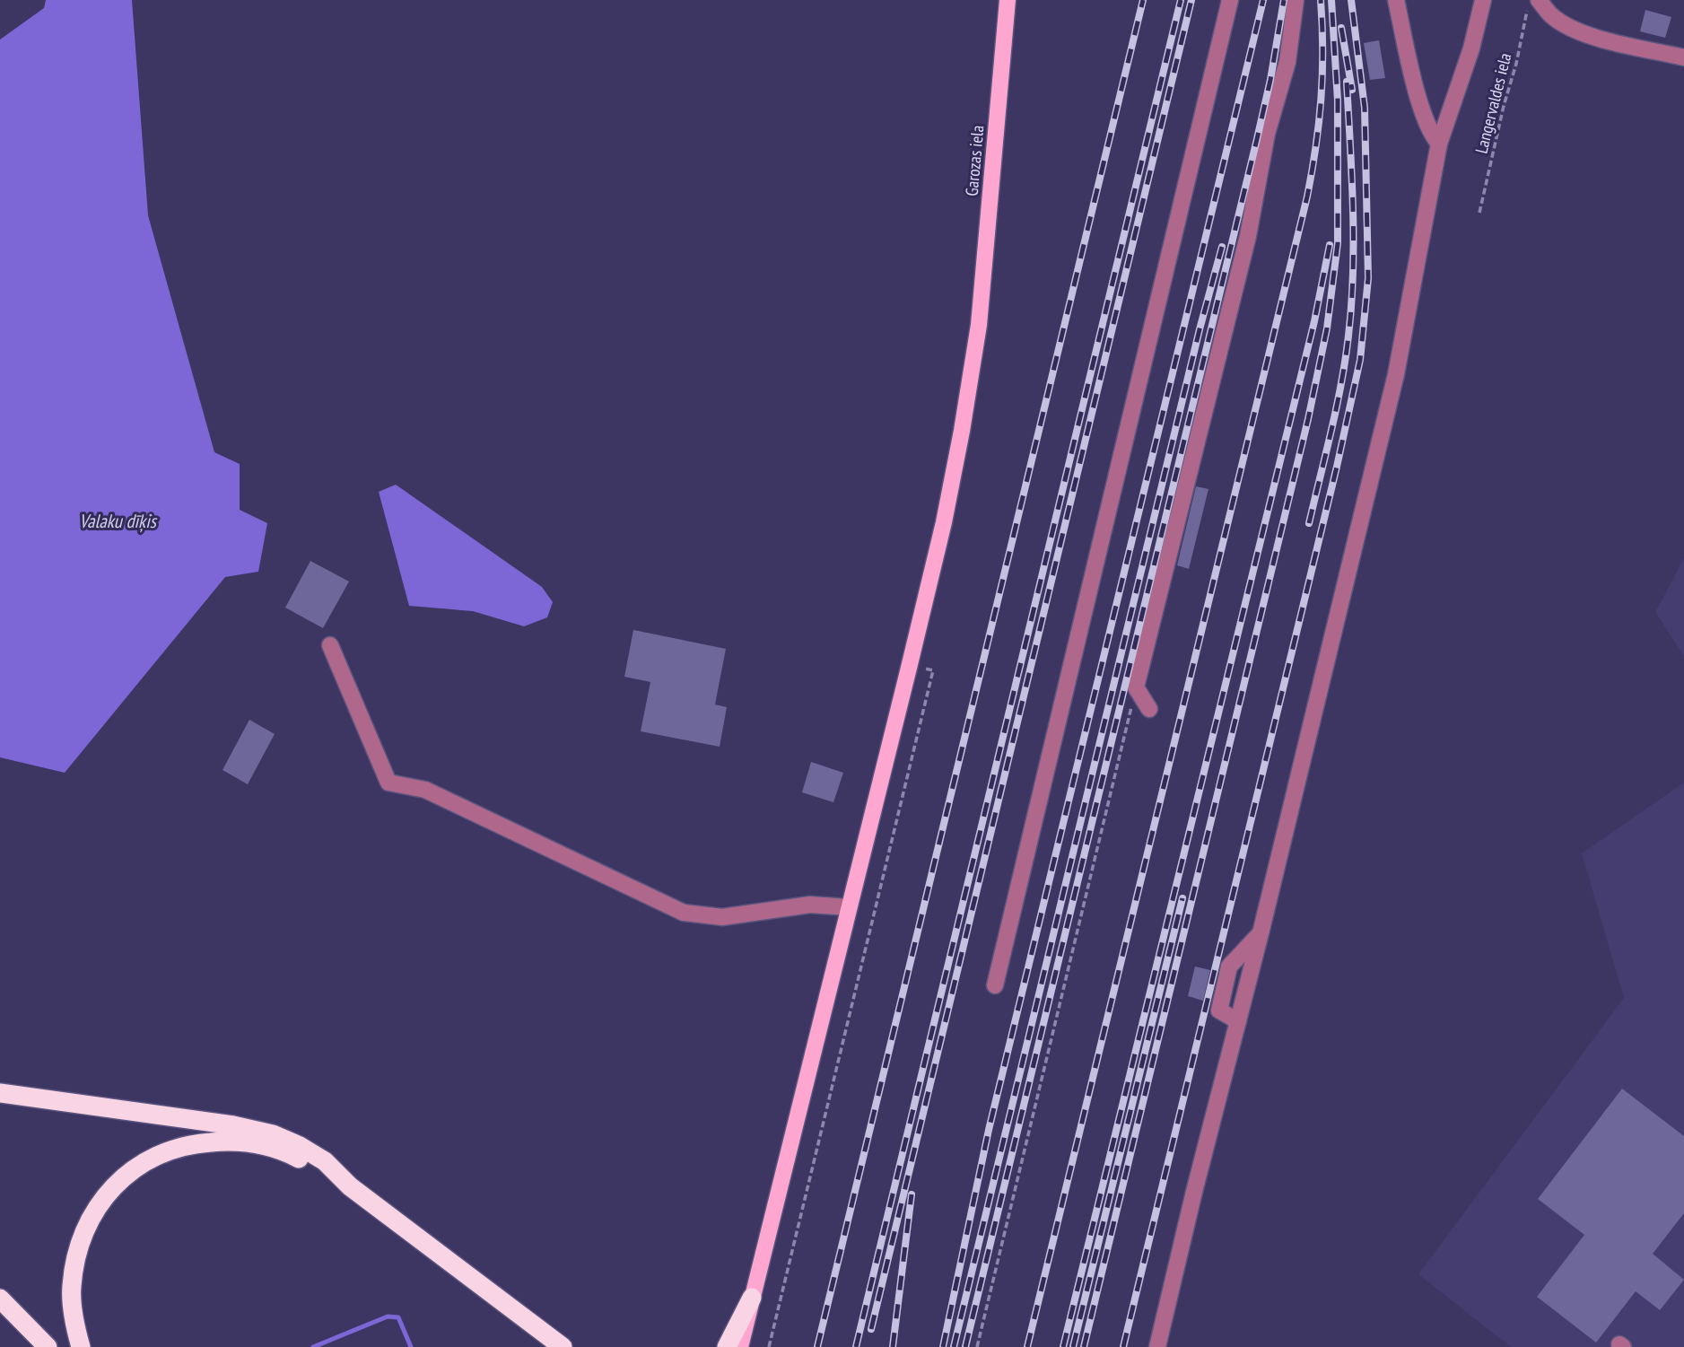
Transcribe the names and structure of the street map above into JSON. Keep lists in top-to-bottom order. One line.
{"streets":{"main road":["Garozas iela"],"path":["Langervaldes iela"]},"water":["Valaku dīķis"]}
